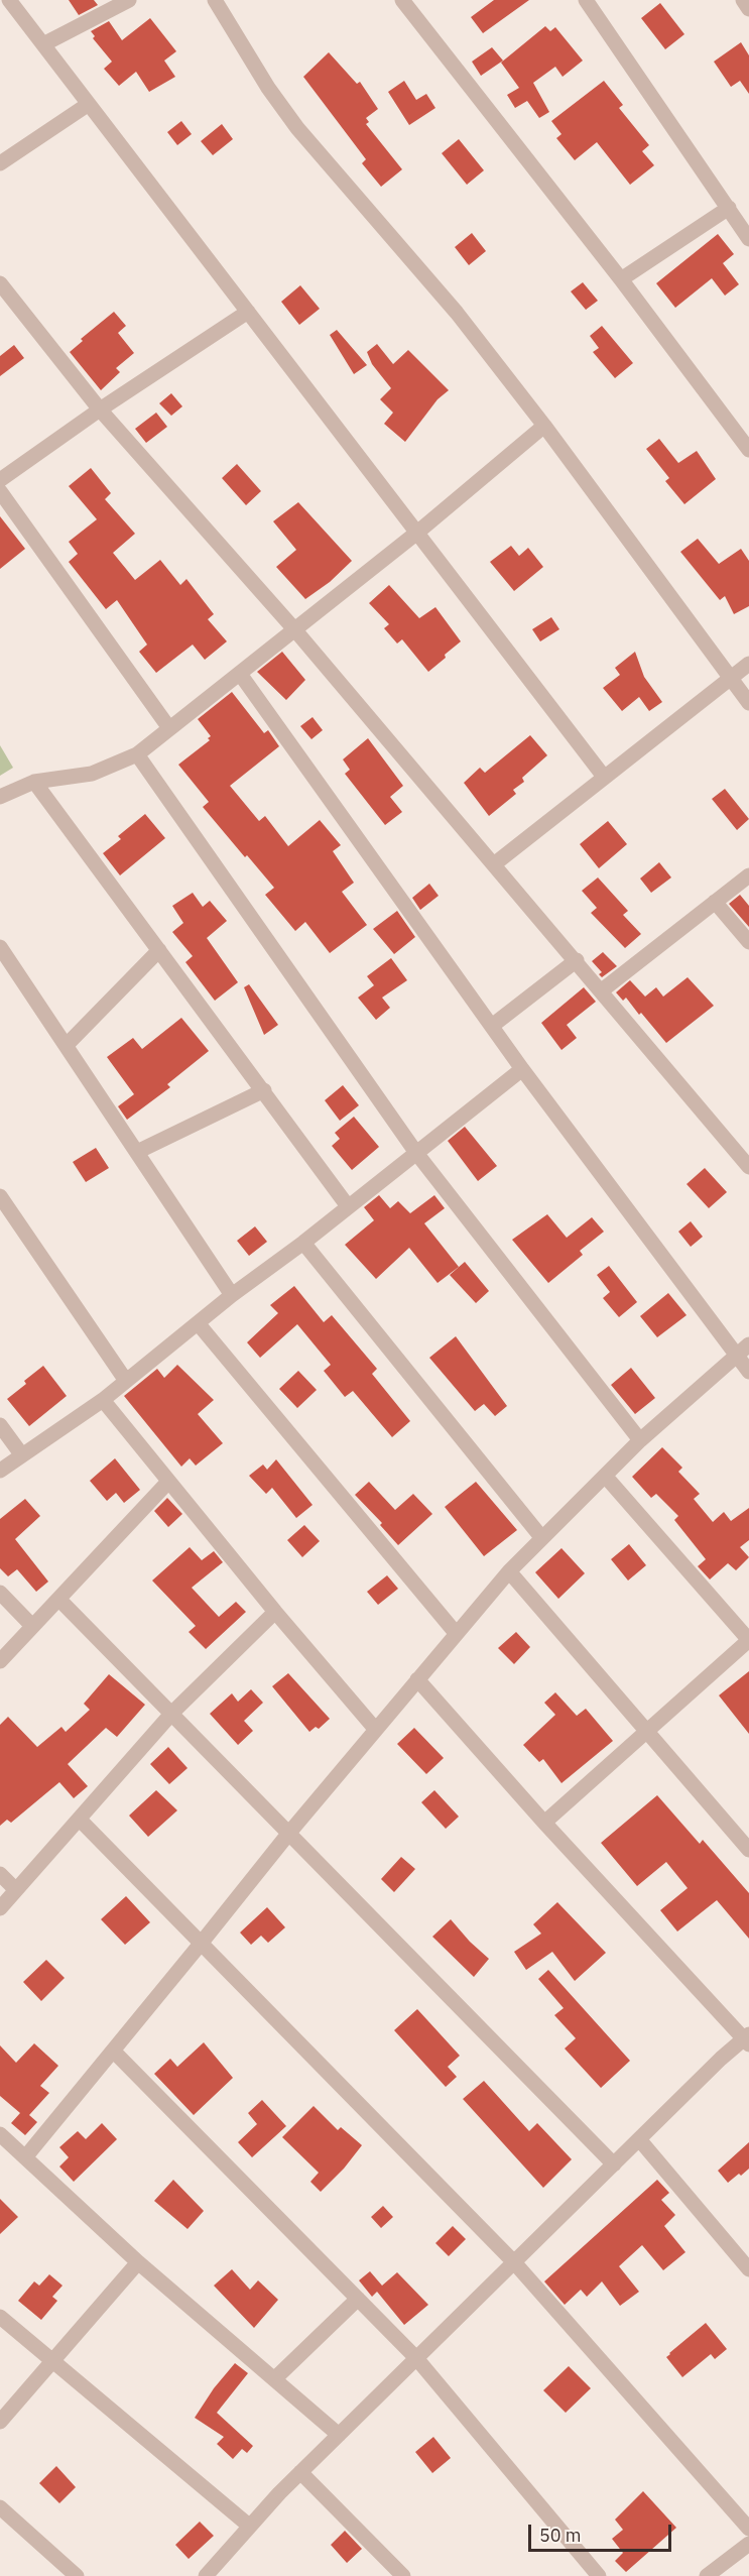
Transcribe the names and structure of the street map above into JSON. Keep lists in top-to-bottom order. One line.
{"scale_bar":"50 m"}
